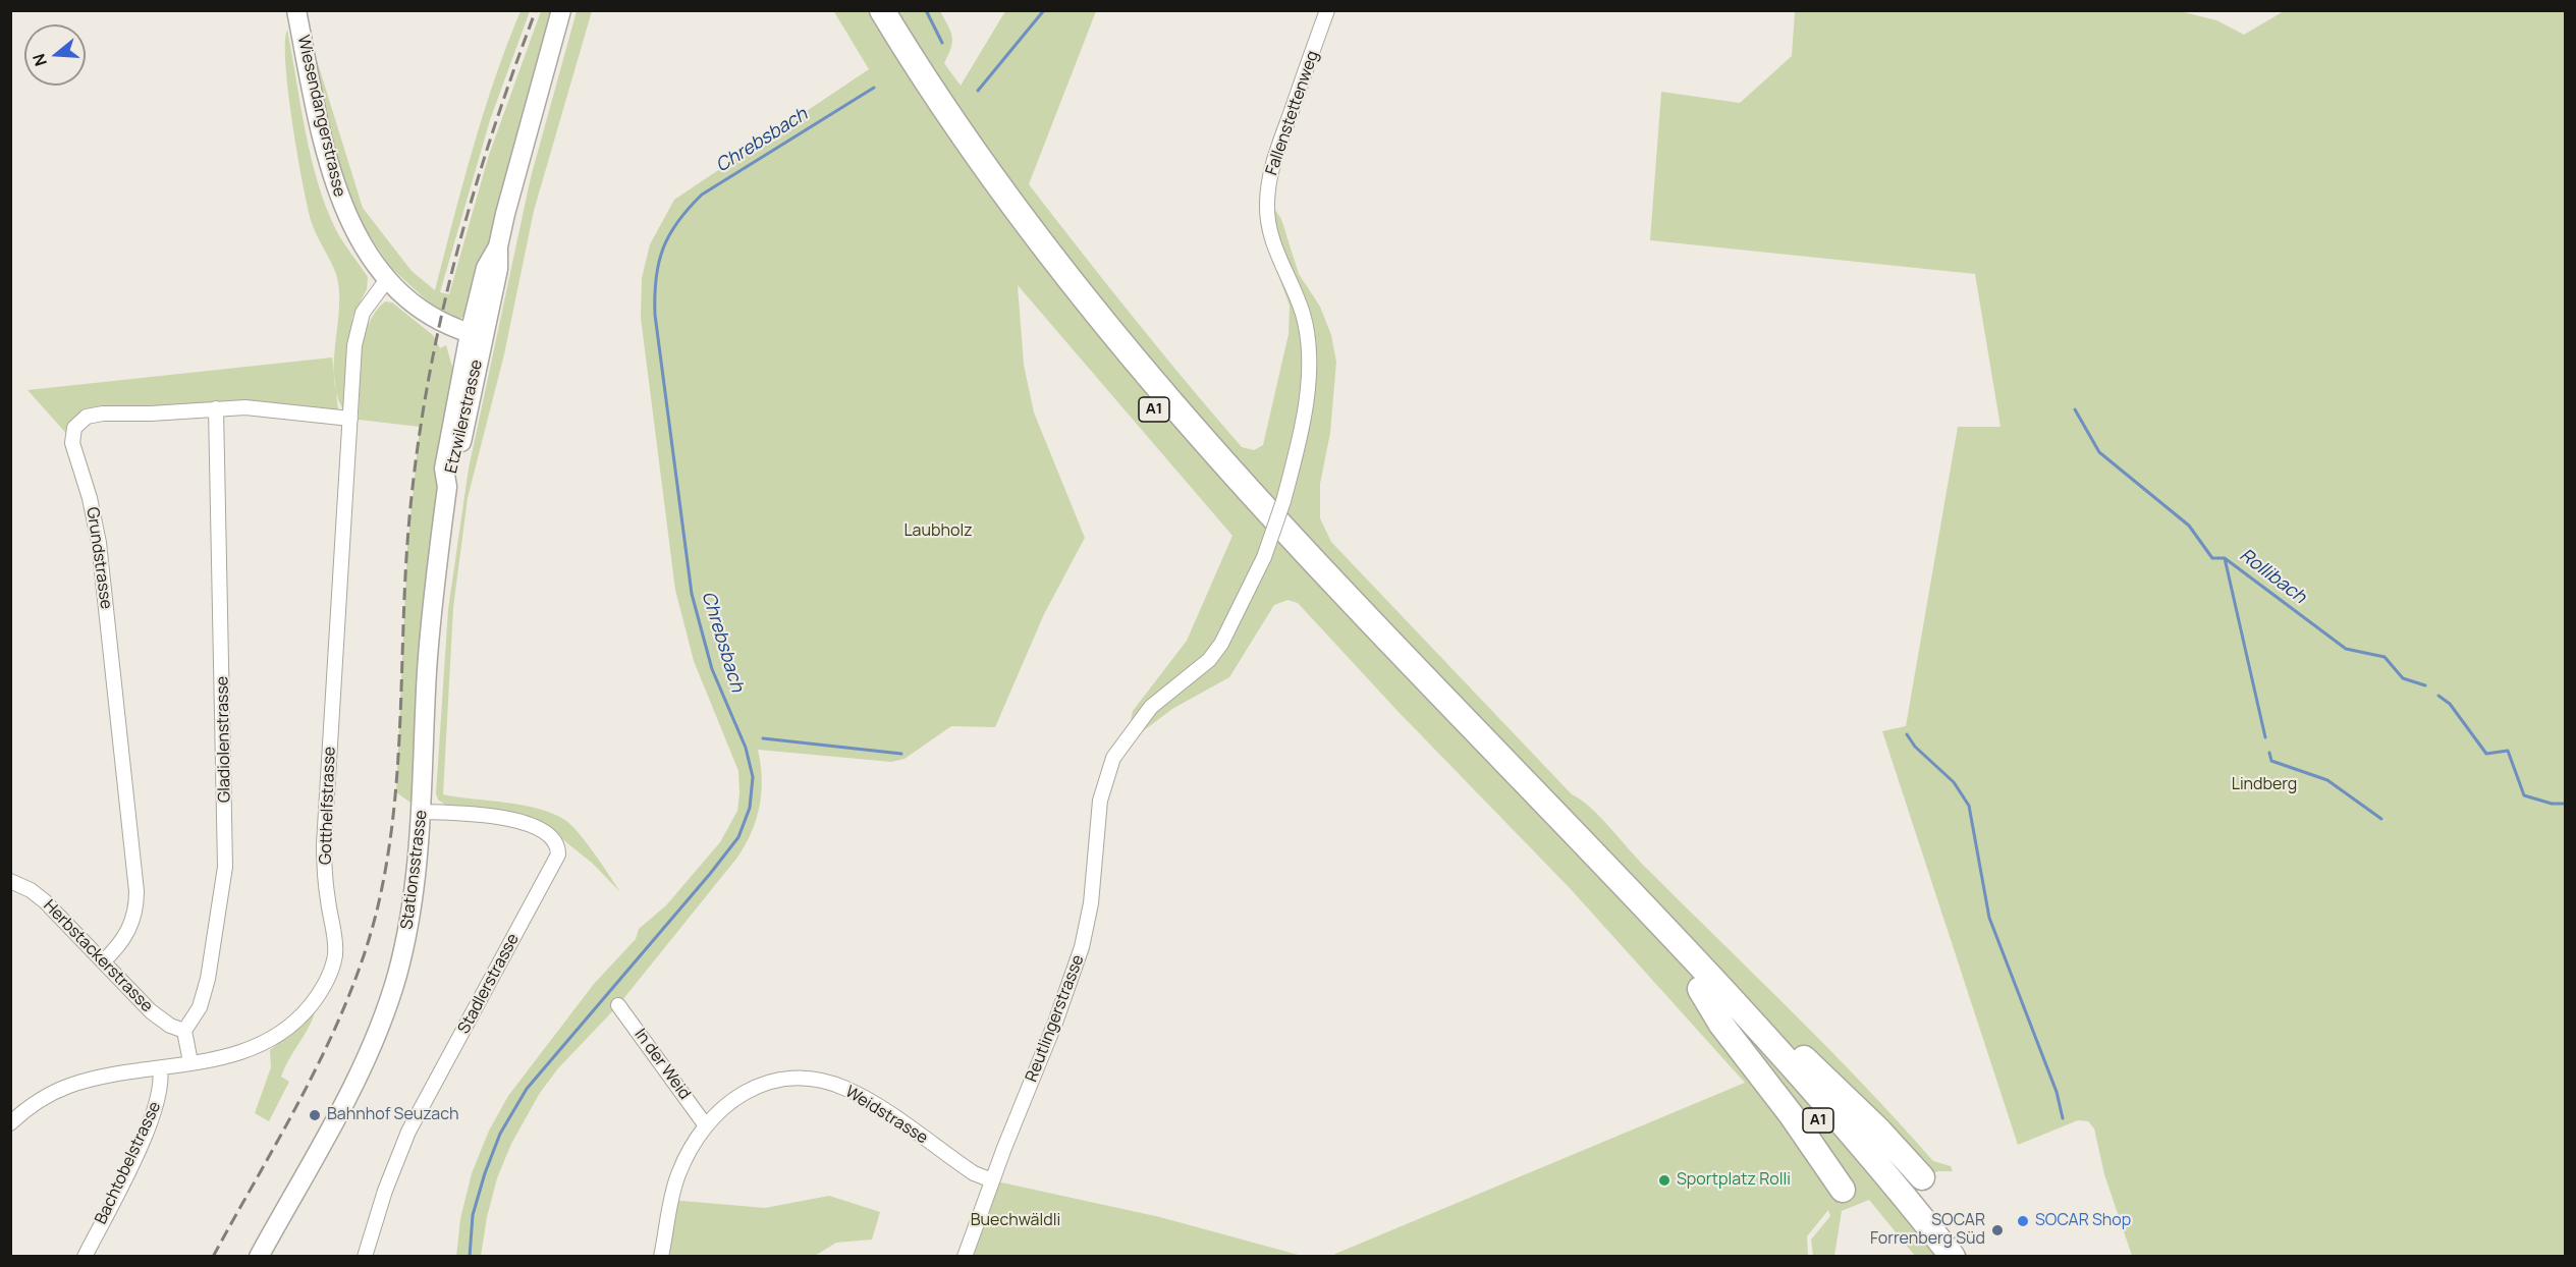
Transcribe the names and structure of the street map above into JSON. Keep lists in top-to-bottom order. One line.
{"streets":{"highway":["A1"],"main road":["Wiesendangerstrasse","Etzwilerstrasse","Stationsstrasse"],"street":["Fallenstettenweg","Grundstrasse","Gladiolenstrasse","Gotthelfstrasse","Herbstackerstrasse","Stadlerstrasse","Reutlingerstrasse","In der Weid","Weidstrasse","Bachtobelstrasse"]},"crossings":[["Fallenstettenweg","Reutlingerstrasse"],["Wiesendangerstrasse","Etzwilerstrasse"],["Wiesendangerstrasse","Gotthelfstrasse"],["Etzwilerstrasse","Stationsstrasse"],["Grundstrasse","Gladiolenstrasse"],["Grundstrasse","Gotthelfstrasse"],["Grundstrasse","Herbstackerstrasse"],["Gladiolenstrasse","Herbstackerstrasse"],["Gotthelfstrasse","Bachtobelstrasse"],["Stationsstrasse","Stadlerstrasse"],["Reutlingerstrasse","Weidstrasse"],["In der Weid","Weidstrasse"]],"water":["Chrebsbach","Rollibach"],"parks":["Laubholz","Lindberg","Buechwäldli"],"places":["Bahnhof Seuzach","Sportplatz Rolli","SOCAR Shop","SOCAR Forrenberg Süd"],"north":"left"}
